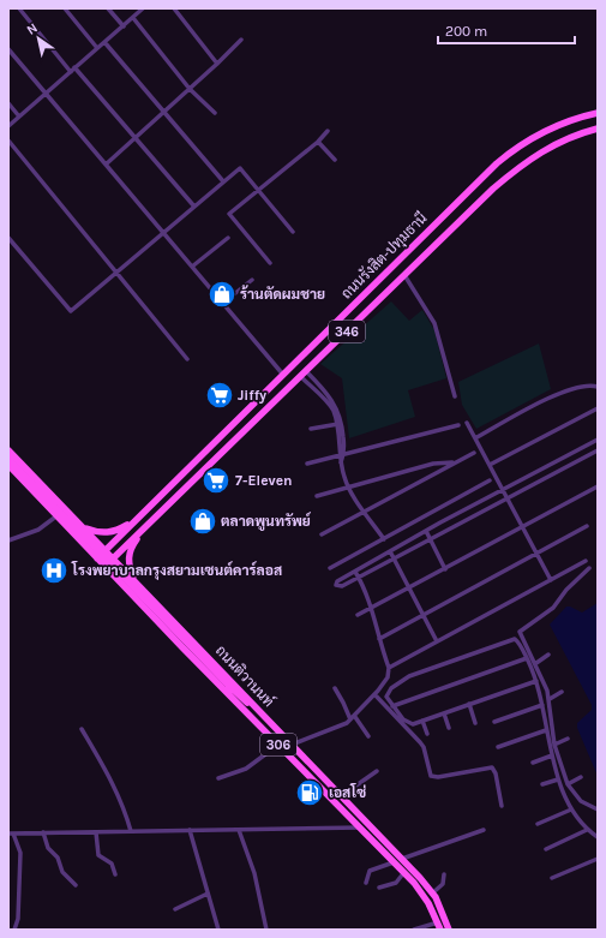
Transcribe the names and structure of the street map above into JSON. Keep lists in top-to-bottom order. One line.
{"streets":{"main road":["ถนนรังสิต-ปทุมธานี","346","ถนนติวานนท์","306"]},"crossings":[["ถนนรังสิต-ปทุมธานี","ถนนติวานนท์"],["ถนนรังสิต-ปทุมธานี","306"],["ถนนติวานนท์","306"]],"places":{"shop":["ร้านตัดผมชาย","ตลาดพูนทรัพย์"],"supermarket":["Jiffy","7-Eleven"],"hospital":["โรงพยาบาลกรุงสยามเซนต์คาร์ลอส"],"fuel station":["เอสโซ่"]},"scale_bar":"200 m","north":"top left"}
